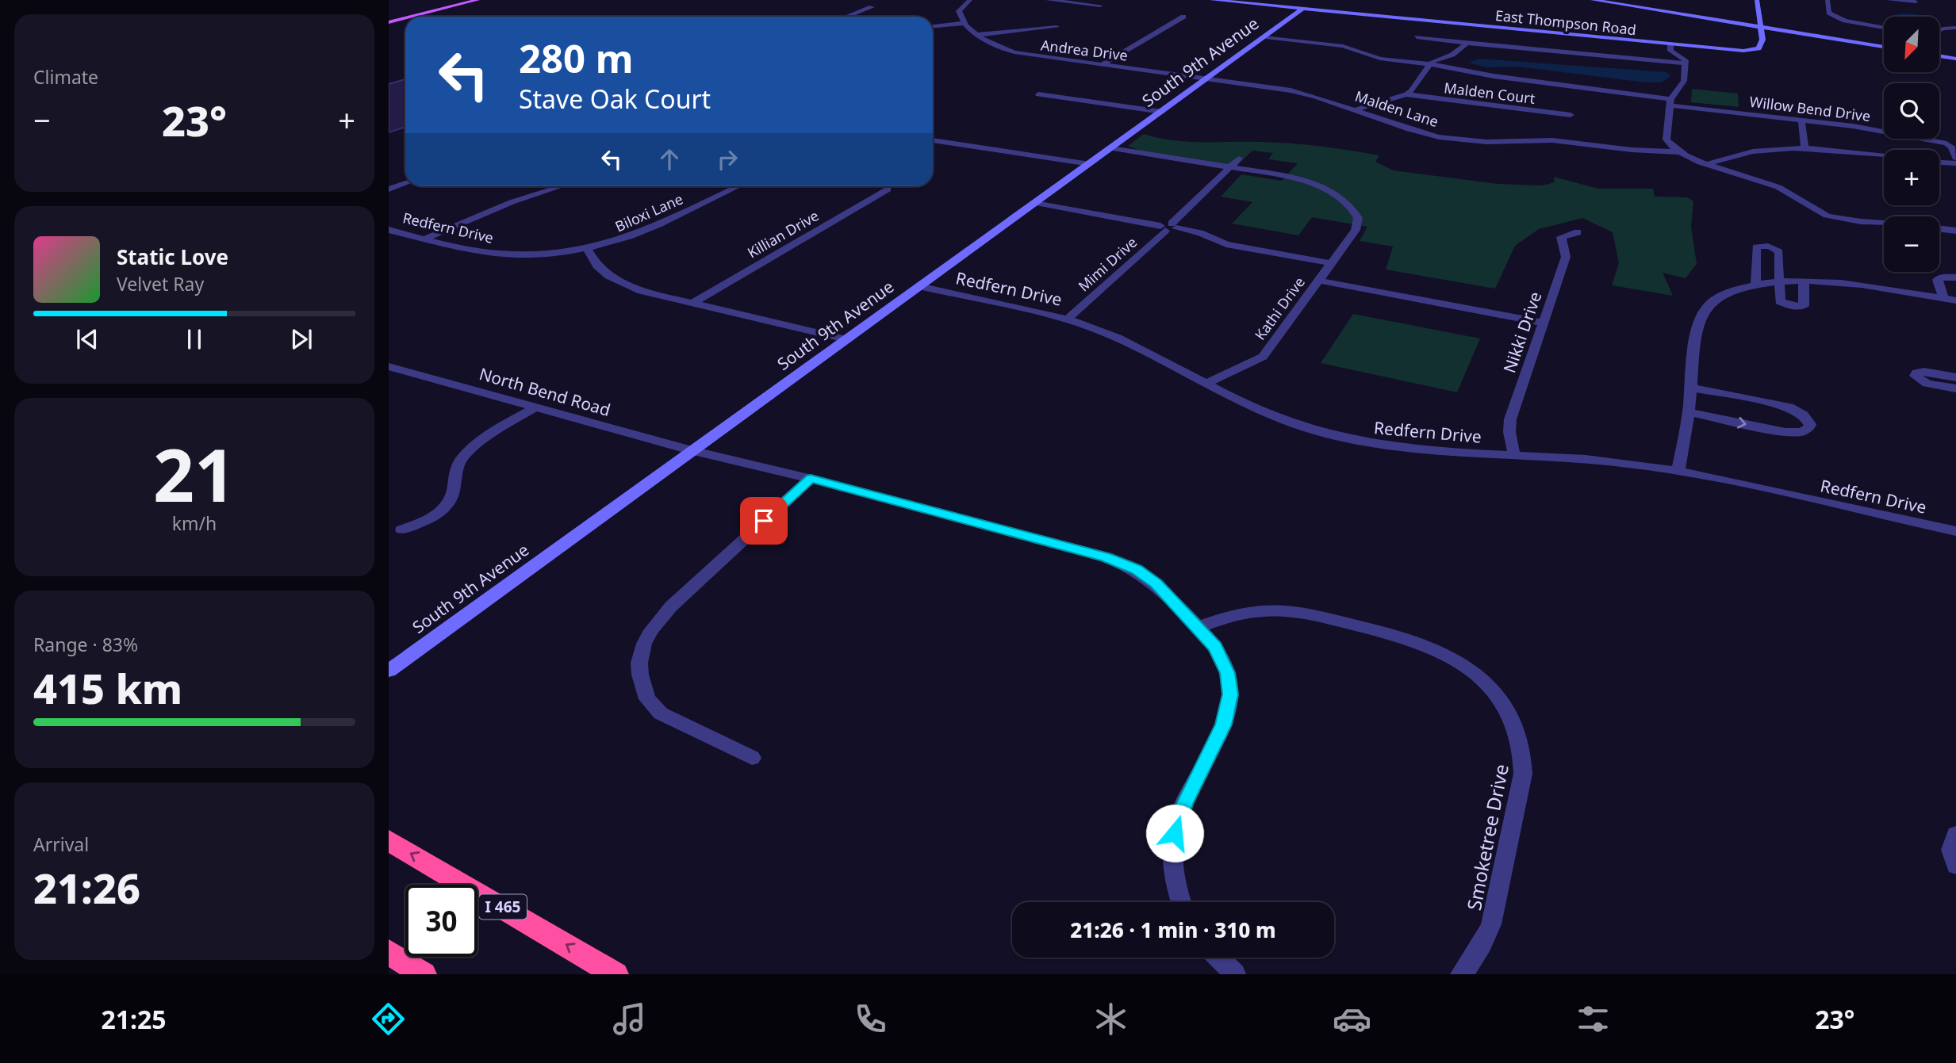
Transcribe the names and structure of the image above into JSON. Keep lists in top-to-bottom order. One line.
{"streets":{"highway":["I 465"],"street":["East Thompson Road","Andrea Drive","South 9th Avenue","Malden Court","Malden Lane","Willow Bend Drive","Biloxi Lane","Redfern Drive","Killian Drive","Mimi Drive","Kathi Drive","Nikki Drive","North Bend Road","Smoketree Drive"]},"crossings":[["East Thompson Road","South 9th Avenue"],["Andrea Drive","South 9th Avenue"],["Andrea Drive","Malden Lane"],["South 9th Avenue","Malden Lane"],["South 9th Avenue","Willow Bend Drive"],["South 9th Avenue","Redfern Drive"],["South 9th Avenue","Mimi Drive"],["South 9th Avenue","North Bend Road"],["Biloxi Lane","Redfern Drive"],["Redfern Drive","Mimi Drive"],["Redfern Drive","Kathi Drive"],["Redfern Drive","Nikki Drive"],["Mimi Drive","Kathi Drive"],["North Bend Road","Smoketree Drive"]],"north":"bottom left","page":{"tile":["Climate",["21","km/h"],["Range · 83%","415 km"],["Arrival","21:26"]],"map_buttons":["+","−"],"turn":["280 m","Stave Oak Court"],"heat":["−","23°","+"],"song":["Static Love","Velvet Ray"],"limit":"30","trip":"21:26 · 1 min · 310 m","tabs":["21:25","23°"]}}
